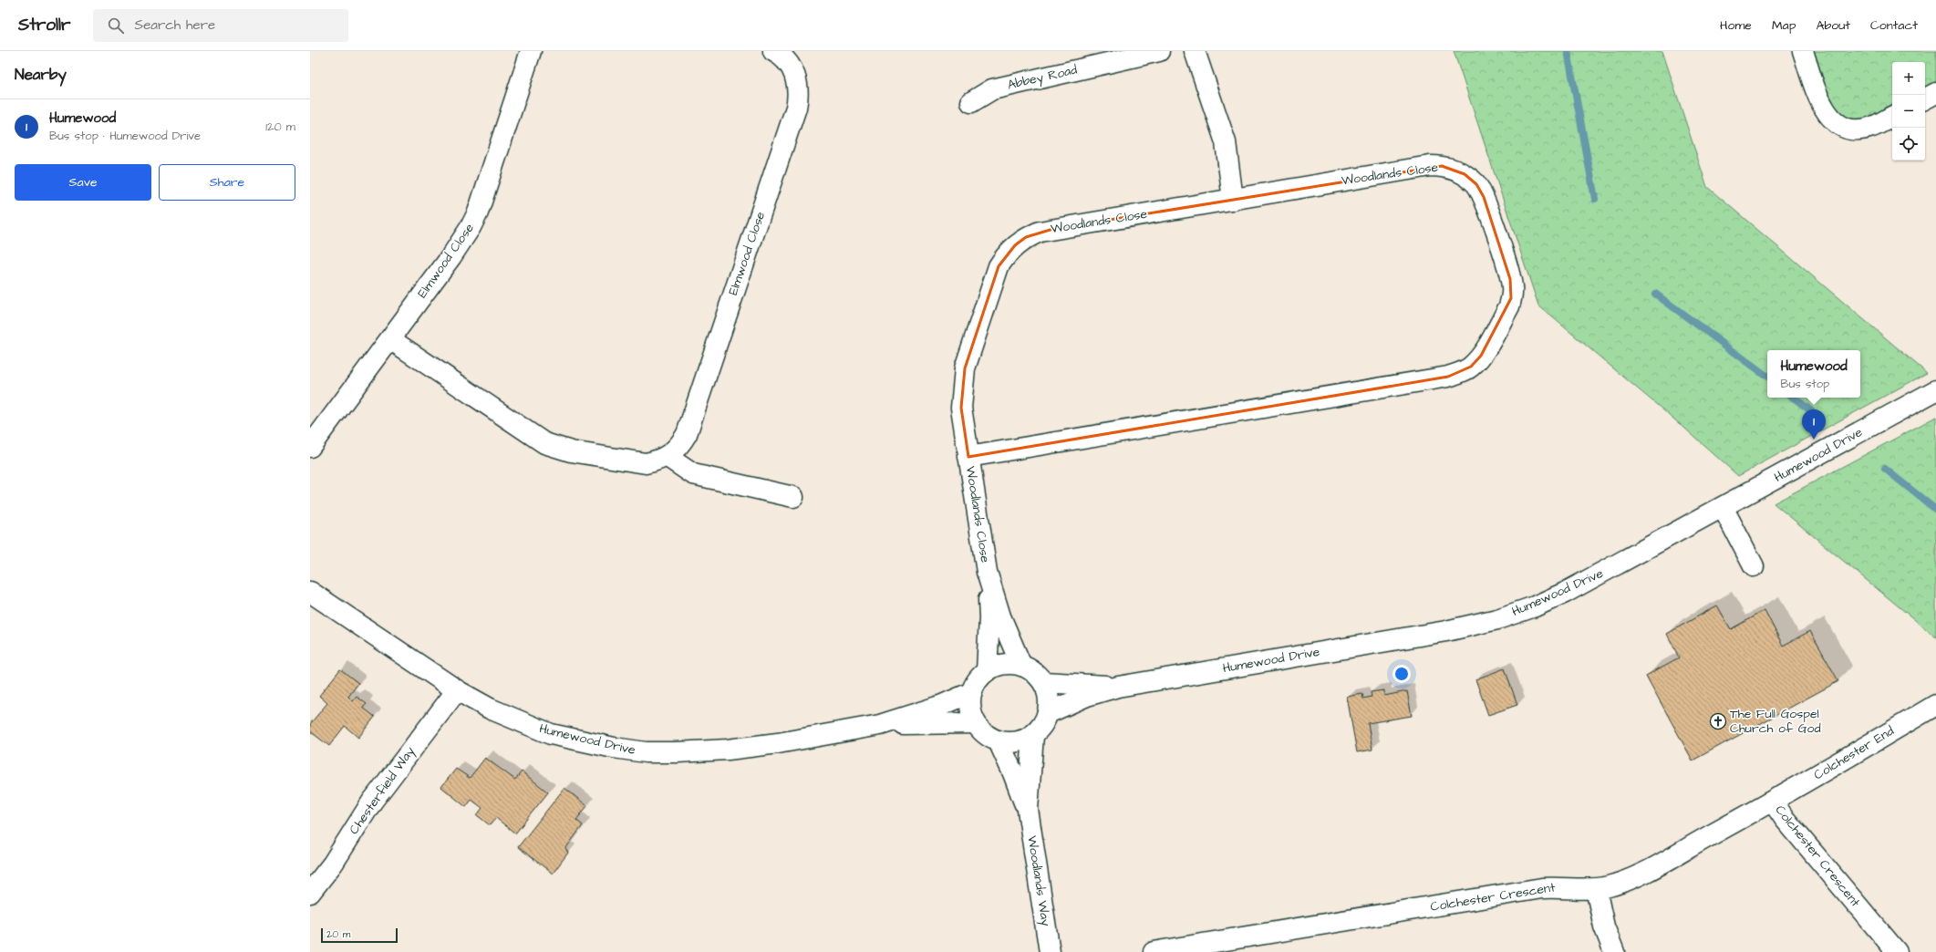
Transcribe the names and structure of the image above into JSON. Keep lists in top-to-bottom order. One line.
{"streets":{"street":["Abbey Road","Woodlands Close","Elmwood Close","Humewood Drive","Colchester End","Chesterfield Way","Colchester Crescent","Woodlands Way"]},"crossings":[["Woodlands Close","Humewood Drive"],["Woodlands Close","Woodlands Way"],["Humewood Drive","Chesterfield Way"],["Humewood Drive","Woodlands Way"],["Colchester End","Colchester Crescent"]],"places":{"church":["The Full Gospel Church of God"]},"scale_bar":"20 m","page":{"header":"Strollr","search":"Search here","nav":["Home","Map","About","Contact"],"heading":"Nearby","map_buttons":["+","−"],"list":[{"mark":"1","name":"Humewood","note":"Bus stop · Humewood Drive","value":"120 m"}],"buttons":["Save","Share"],"popup":["Humewood","Bus stop"],"pins":"1","scale":"20 m"}}
